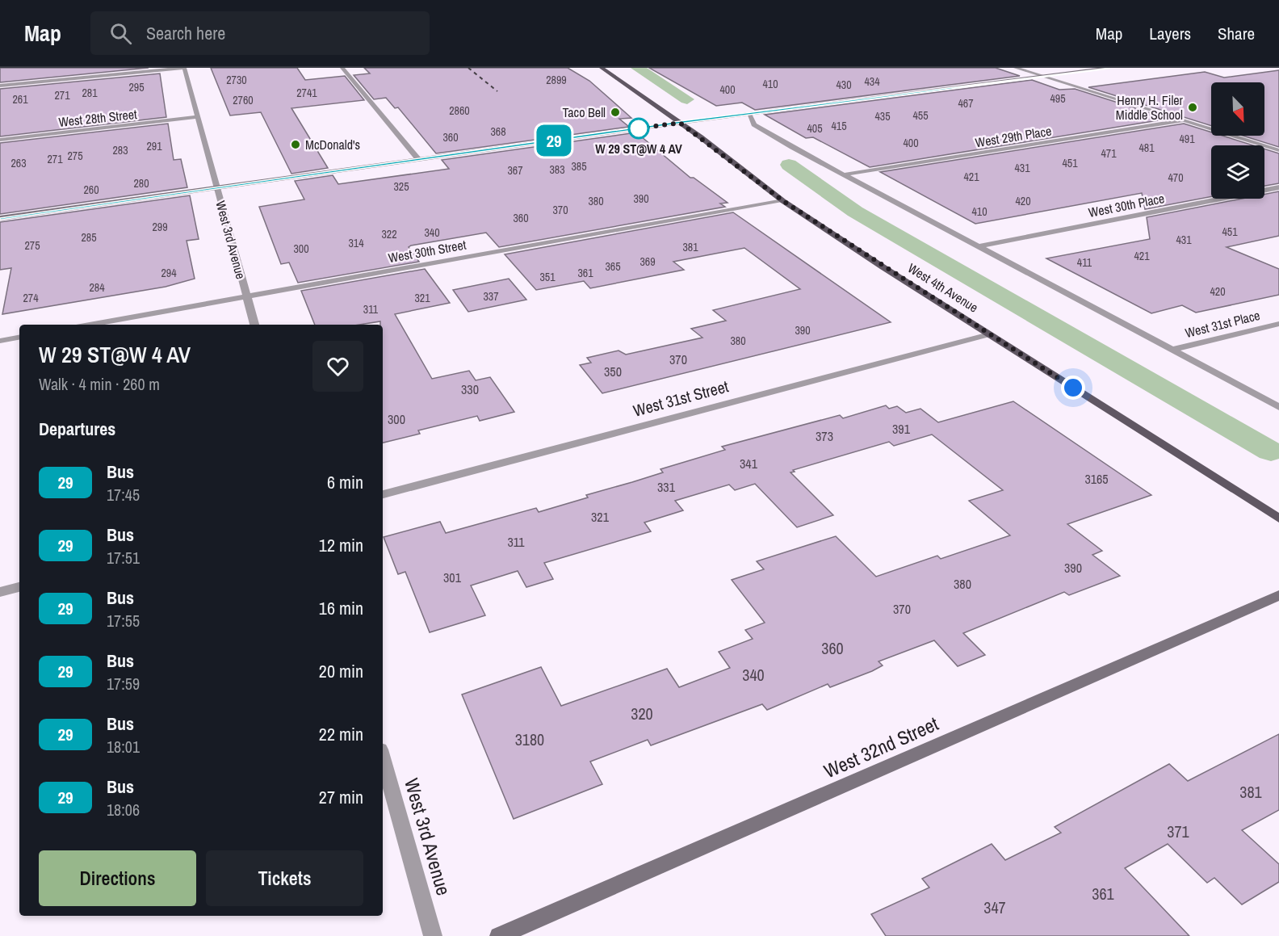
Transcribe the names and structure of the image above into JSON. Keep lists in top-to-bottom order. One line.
{"streets":{"main road":["West 4th Avenue"],"street":["West 28th Street","West 29th Place","West 30th Place","West 3rd Avenue","West 30th Street","West 31st Place","West 31st Street","West 32nd Street"]},"crossings":[["West 28th Street","West 3rd Avenue"],["West 3rd Avenue","West 30th Street"],["West 30th Street","West 4th Avenue"],["West 4th Avenue","West 31st Street"]],"places":["Henry H. Filer Middle School","Taco Bell","W 29 ST@W 4 AV","McDonald's"],"lines":["bus line 29"],"house_numbers":["2730","2899","434","410","430","295","400","281","2741","271","495","261","2760","467","2860","455","435","415","405","368","360","491","400","291","481","283","471","275","271","263","451","385","431","383","367","421","470","280","325","260","390","380","420","370","410","360","299","451","340","322","285","431","314","275","381","300","421","369","411","365","294","361","351","284","420","337","274","321","311","390","380","370","350","330","300","391","373","341","3165","331","321","311","390","301","380","370","360","340","320","3180","381","371","361","347"],"north":"bottom right","page":{"header":"Map","search":"Search here","nav":["Map","Layers","Share"],"on_map":"29","heading":[["W 29 ST@W 4 AV","Walk · 4 min · 260 m"],"Departures"],"list":[{"mark":"29","name":"Bus","note":"17:45","value":"6 min"},{"mark":"29","name":"Bus","note":"17:51","value":"12 min"},{"mark":"29","name":"Bus","note":"17:55","value":"16 min"},{"mark":"29","name":"Bus","note":"17:59","value":"20 min"},{"mark":"29","name":"Bus","note":"18:01","value":"22 min"},{"mark":"29","name":"Bus","note":"18:06","value":"27 min"}],"buttons":["Directions","Tickets"]}}
